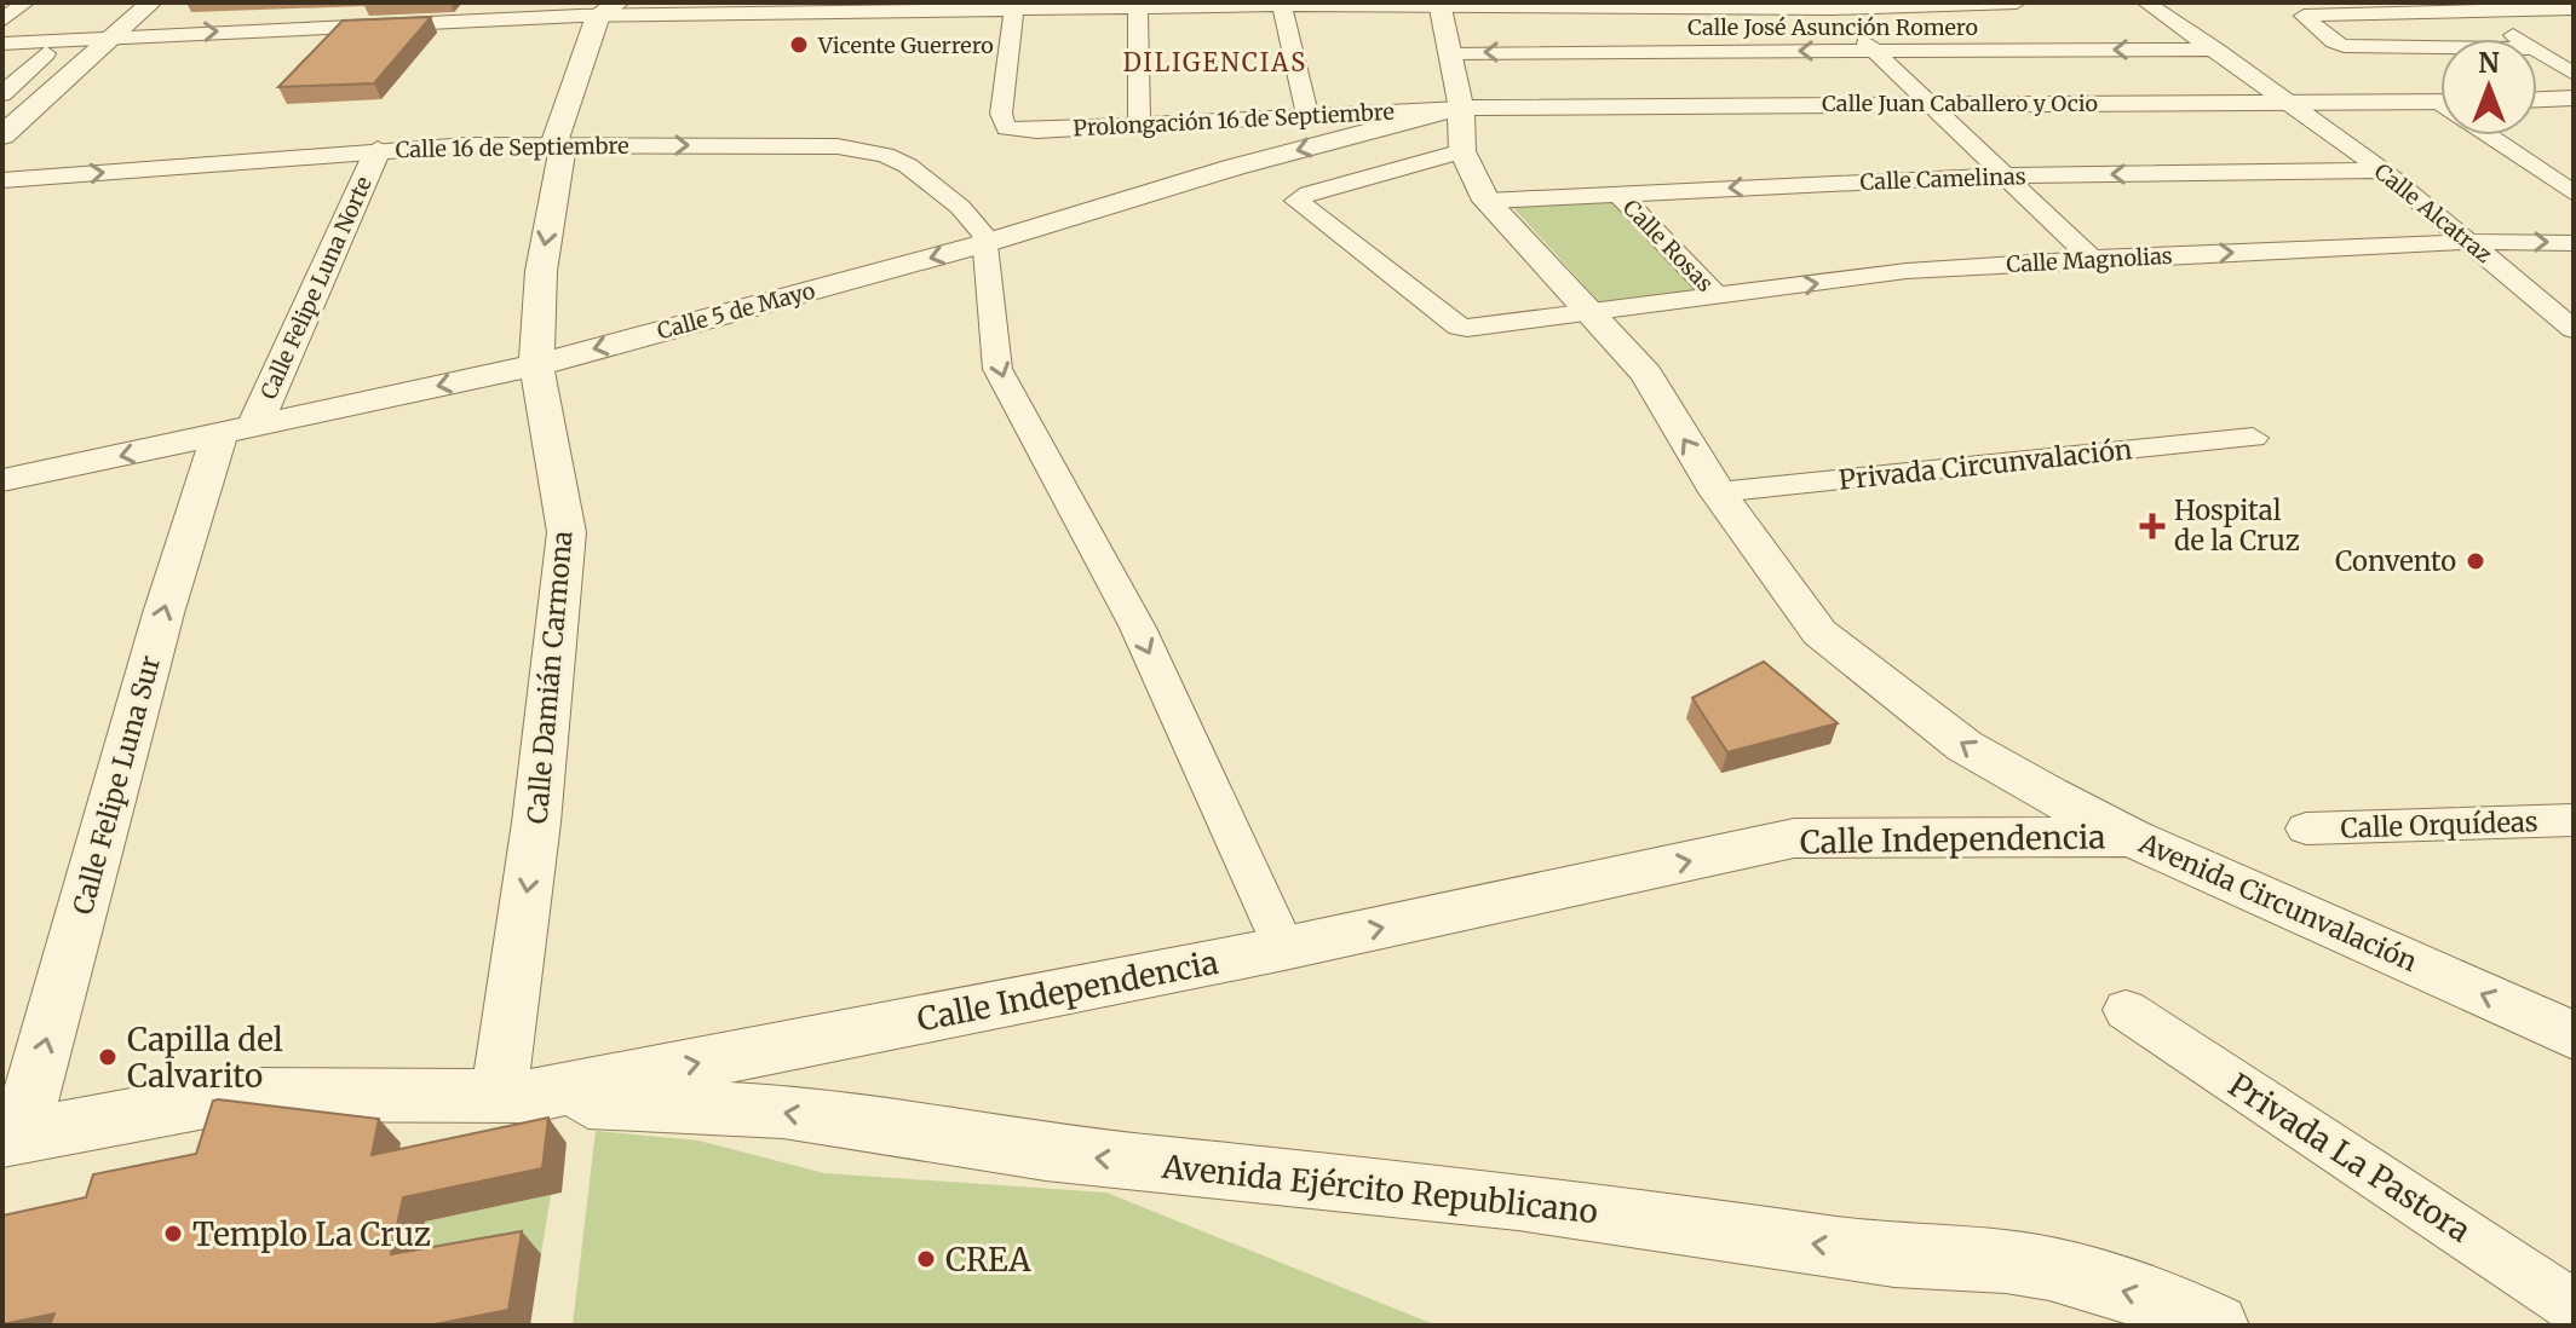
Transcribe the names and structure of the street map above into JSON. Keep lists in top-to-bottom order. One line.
{"streets":{"street":["Calle José Asunción Romero","Calle Juan Caballero y Ocio","Prolongación 16 de Septiembre","Calle 16 de Septiembre","Calle Camelinas","Calle Alcatraz","Calle Rosas","Calle Magnolias","Calle Felipe Luna Norte","Calle 5 de Mayo","Privada Circunvalación","Calle Damián Carmona","Calle Felipe Luna Sur","Calle Orquídeas","Calle Independencia","Avenida Circunvalación","Privada La Pastora","Avenida Ejército Republicano"]},"crossings":[["Calle José Asunción Romero","Calle Alcatraz"],["Calle Juan Caballero y Ocio","Prolongación 16 de Septiembre"],["Calle Juan Caballero y Ocio","Calle Alcatraz"],["Calle Juan Caballero y Ocio","Calle 5 de Mayo"],["Calle Juan Caballero y Ocio","Avenida Circunvalación"],["Prolongación 16 de Septiembre","Calle 5 de Mayo"],["Prolongación 16 de Septiembre","Avenida Circunvalación"],["Calle 16 de Septiembre","Calle Felipe Luna Norte"],["Calle 16 de Septiembre","Calle 5 de Mayo"],["Calle 16 de Septiembre","Calle Damián Carmona"],["Calle Camelinas","Calle Alcatraz"],["Calle Camelinas","Calle Rosas"],["Calle Camelinas","Avenida Circunvalación"],["Calle Alcatraz","Calle Magnolias"],["Calle Rosas","Calle Magnolias"],["Calle Magnolias","Avenida Circunvalación"],["Calle Felipe Luna Norte","Calle 5 de Mayo"],["Calle Felipe Luna Norte","Calle Felipe Luna Sur"],["Calle 5 de Mayo","Calle Damián Carmona"],["Calle 5 de Mayo","Calle Felipe Luna Sur"],["Calle 5 de Mayo","Avenida Circunvalación"],["Privada Circunvalación","Avenida Circunvalación"],["Calle Damián Carmona","Calle Independencia"],["Calle Damián Carmona","Avenida Ejército Republicano"],["Calle Felipe Luna Sur","Calle Independencia"],["Calle Independencia","Avenida Circunvalación"],["Calle Independencia","Avenida Ejército Republicano"]],"one_way":["Calle Damián Carmona","Calle Felipe Luna Sur","Calle Independencia","Avenida Circunvalación","Avenida Ejército Republicano"],"districts":["DILIGENCIAS"],"places":{"other":["Vicente Guerrero","Convento","Capilla del Calvarito","Templo La Cruz","CREA"],"health":["Hospital de la Cruz"]},"north":"top"}
